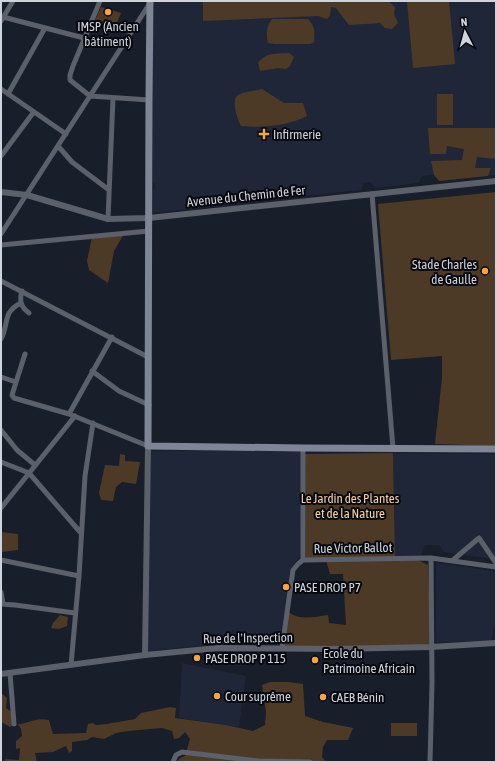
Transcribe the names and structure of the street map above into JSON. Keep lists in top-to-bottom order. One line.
{"streets":{"street":["Avenue du Chemin de Fer","Rue Victor Ballot","Rue de l'Inspection"]},"crossings":[["Rue Victor Ballot","Rue de l'Inspection"]],"parks":["Le Jardin des Plantes et de la Nature"],"places":{"other":["IMSP (Ancien bâtiment)","Stade Charles de Gaulle","PASE DROP P7","PASE DROP P 115","Ecole du Patrimoine Africain","Cour suprême","CAEB Bénin"],"health":["Infirmerie"]},"north":"top"}
